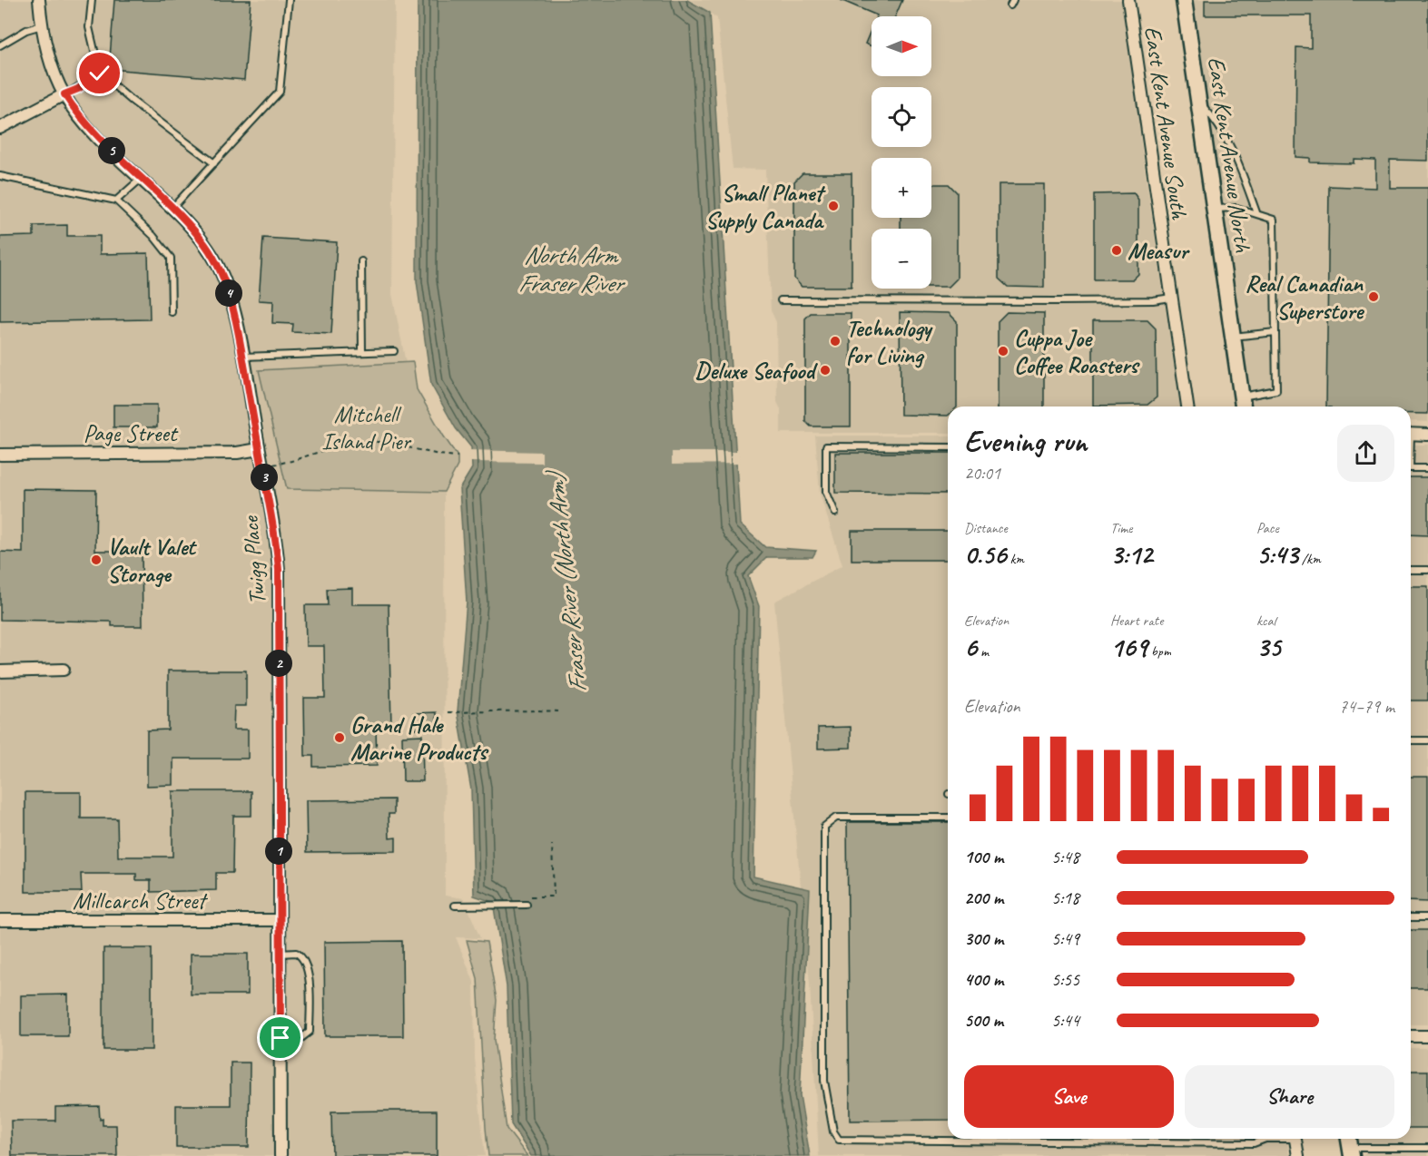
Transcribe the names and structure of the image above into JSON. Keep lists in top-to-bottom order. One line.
{"streets":{"street":["East Kent Avenue South","East Kent Avenue North","Page Street","Twigg Place","Millcarch Street"]},"crossings":[["Page Street","Twigg Place"],["Twigg Place","Millcarch Street"]],"water":["North Arm Fraser River","Fraser River (North Arm)"],"parks":["Mitchell Island Pier"],"places":["Small Planet Supply Canada","Measur","Real Canadian Superstore","Technology for Living","Cuppa Joe Coffee Roasters","Deluxe Seafood","Vault Valet Storage","Grand Hale Marine Products"],"north":"right","page":{"map_buttons":["+","−"],"pins":["5","4","3","2","1"],"heading":["Evening run","20:01"],"stats":[["Distance","0.56 km"],["Time","3:12"],["Pace","5:43 /km"],["Elevation","6 m"],["Heart rate","169 bpm"],["kcal","35"]],"chart":["Elevation","74–79 m"],"list":[{"name":"100 m","note":"5:48"},{"name":"200 m","note":"5:18"},{"name":"300 m","note":"5:49"},{"name":"400 m","note":"5:55"},{"name":"500 m","note":"5:44"}],"buttons":["Save","Share"]}}
